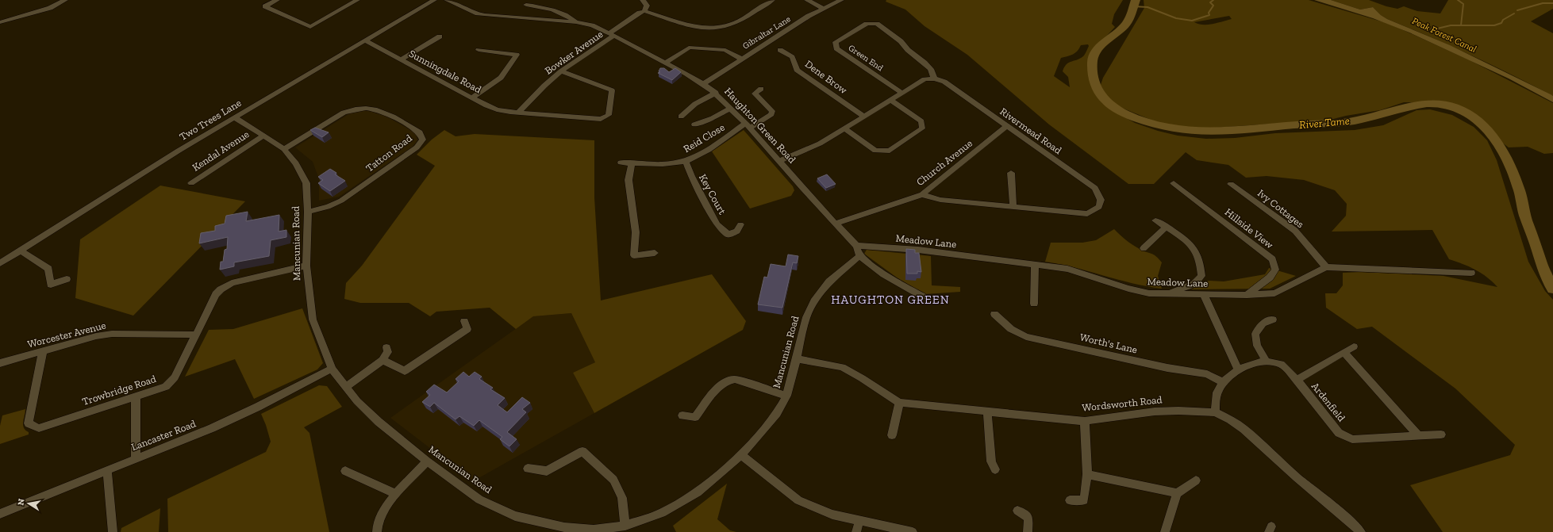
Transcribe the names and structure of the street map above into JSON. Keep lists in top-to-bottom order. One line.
{"streets":{"street":["Gibraltar Lane","Bowker Avenue","Green End","Sunningdale Road","Dene Brow","Two Trees Lane","Haughton Green Road","Rivermead Road","Reid Close","Kendal Avenue","Tatton Road","Church Avenue","Key Court","Ivy Cottages","Hillside View","Meadow Lane","Mancunian Road","Worcester Avenue","Worth's Lane","Trowbridge Road","Ardenfield","Wordsworth Road","Lancaster Road"]},"crossings":[["Gibraltar Lane","Haughton Green Road"],["Bowker Avenue","Sunningdale Road"],["Bowker Avenue","Haughton Green Road"],["Green End","Rivermead Road"],["Sunningdale Road","Two Trees Lane"],["Two Trees Lane","Mancunian Road"],["Haughton Green Road","Reid Close"],["Haughton Green Road","Church Avenue"],["Haughton Green Road","Meadow Lane"],["Rivermead Road","Church Avenue"],["Reid Close","Key Court"],["Kendal Avenue","Mancunian Road"],["Tatton Road","Mancunian Road"],["Ivy Cottages","Meadow Lane"],["Hillside View","Meadow Lane"],["Mancunian Road","Trowbridge Road"],["Mancunian Road","Wordsworth Road"],["Mancunian Road","Lancaster Road"],["Worcester Avenue","Trowbridge Road"]],"districts":["HAUGHTON GREEN"],"water":["Peak Forest Canal","River Tame"],"north":"left"}
